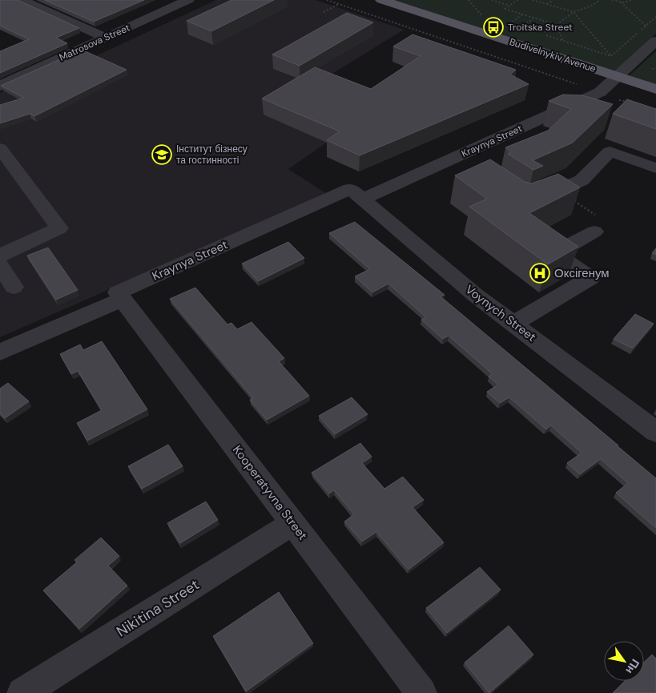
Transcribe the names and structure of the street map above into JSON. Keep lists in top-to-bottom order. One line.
{"streets":{"main road":["Budivelnykiv Avenue"],"street":["Matrosova Street","Kraynya Street","Voynych Street","Kooperatyvna Street","Nikitina Street"]},"crossings":[["Budivelnykiv Avenue","Kraynya Street"],["Kraynya Street","Voynych Street"],["Kraynya Street","Kooperatyvna Street"],["Kooperatyvna Street","Nikitina Street"]],"places":{"bus stop":["Troitska Street"],"school or university":["Інститут бізнесу та гостинності"],"hospital":["Оксігенум"]},"north":"bottom right"}
